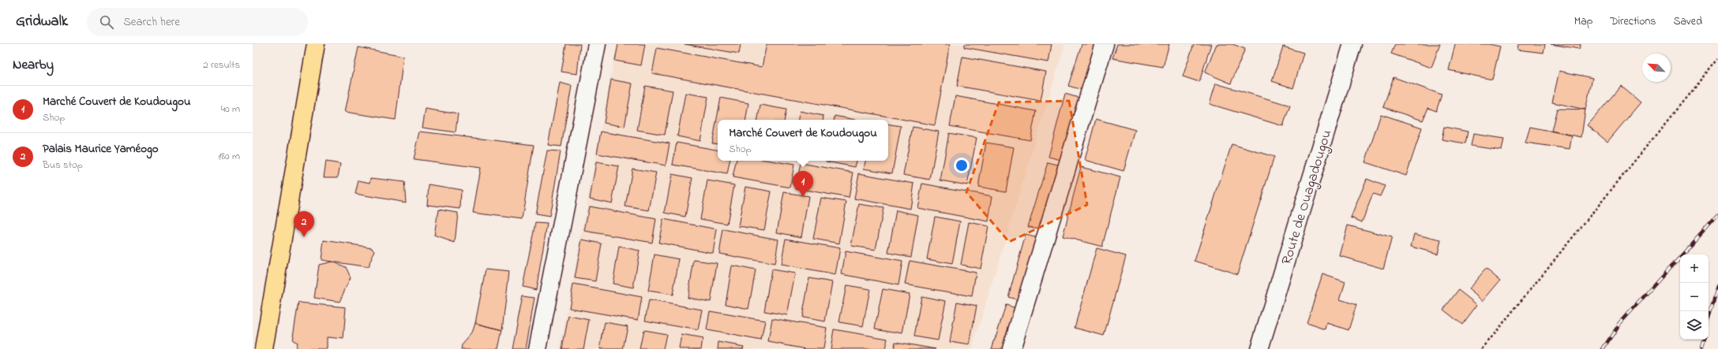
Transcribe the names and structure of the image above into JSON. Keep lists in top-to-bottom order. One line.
{"streets":{"street":["Route de Ouagadougou"]},"north":"top left","page":{"header":"Gridwalk","search":"Search here","nav":["Map","Directions","Saved"],"heading":["Nearby","2 results"],"list":[{"mark":"1","name":"Marché Couvert de Koudougou","note":"Shop","value":"40 m"},{"mark":"2","name":"Palais Maurice Yaméogo","note":"Bus stop","value":"180 m"}],"popup":["Marché Couvert de Koudougou","Shop"],"pins":["1","2"],"map_buttons":["+","−"]}}
